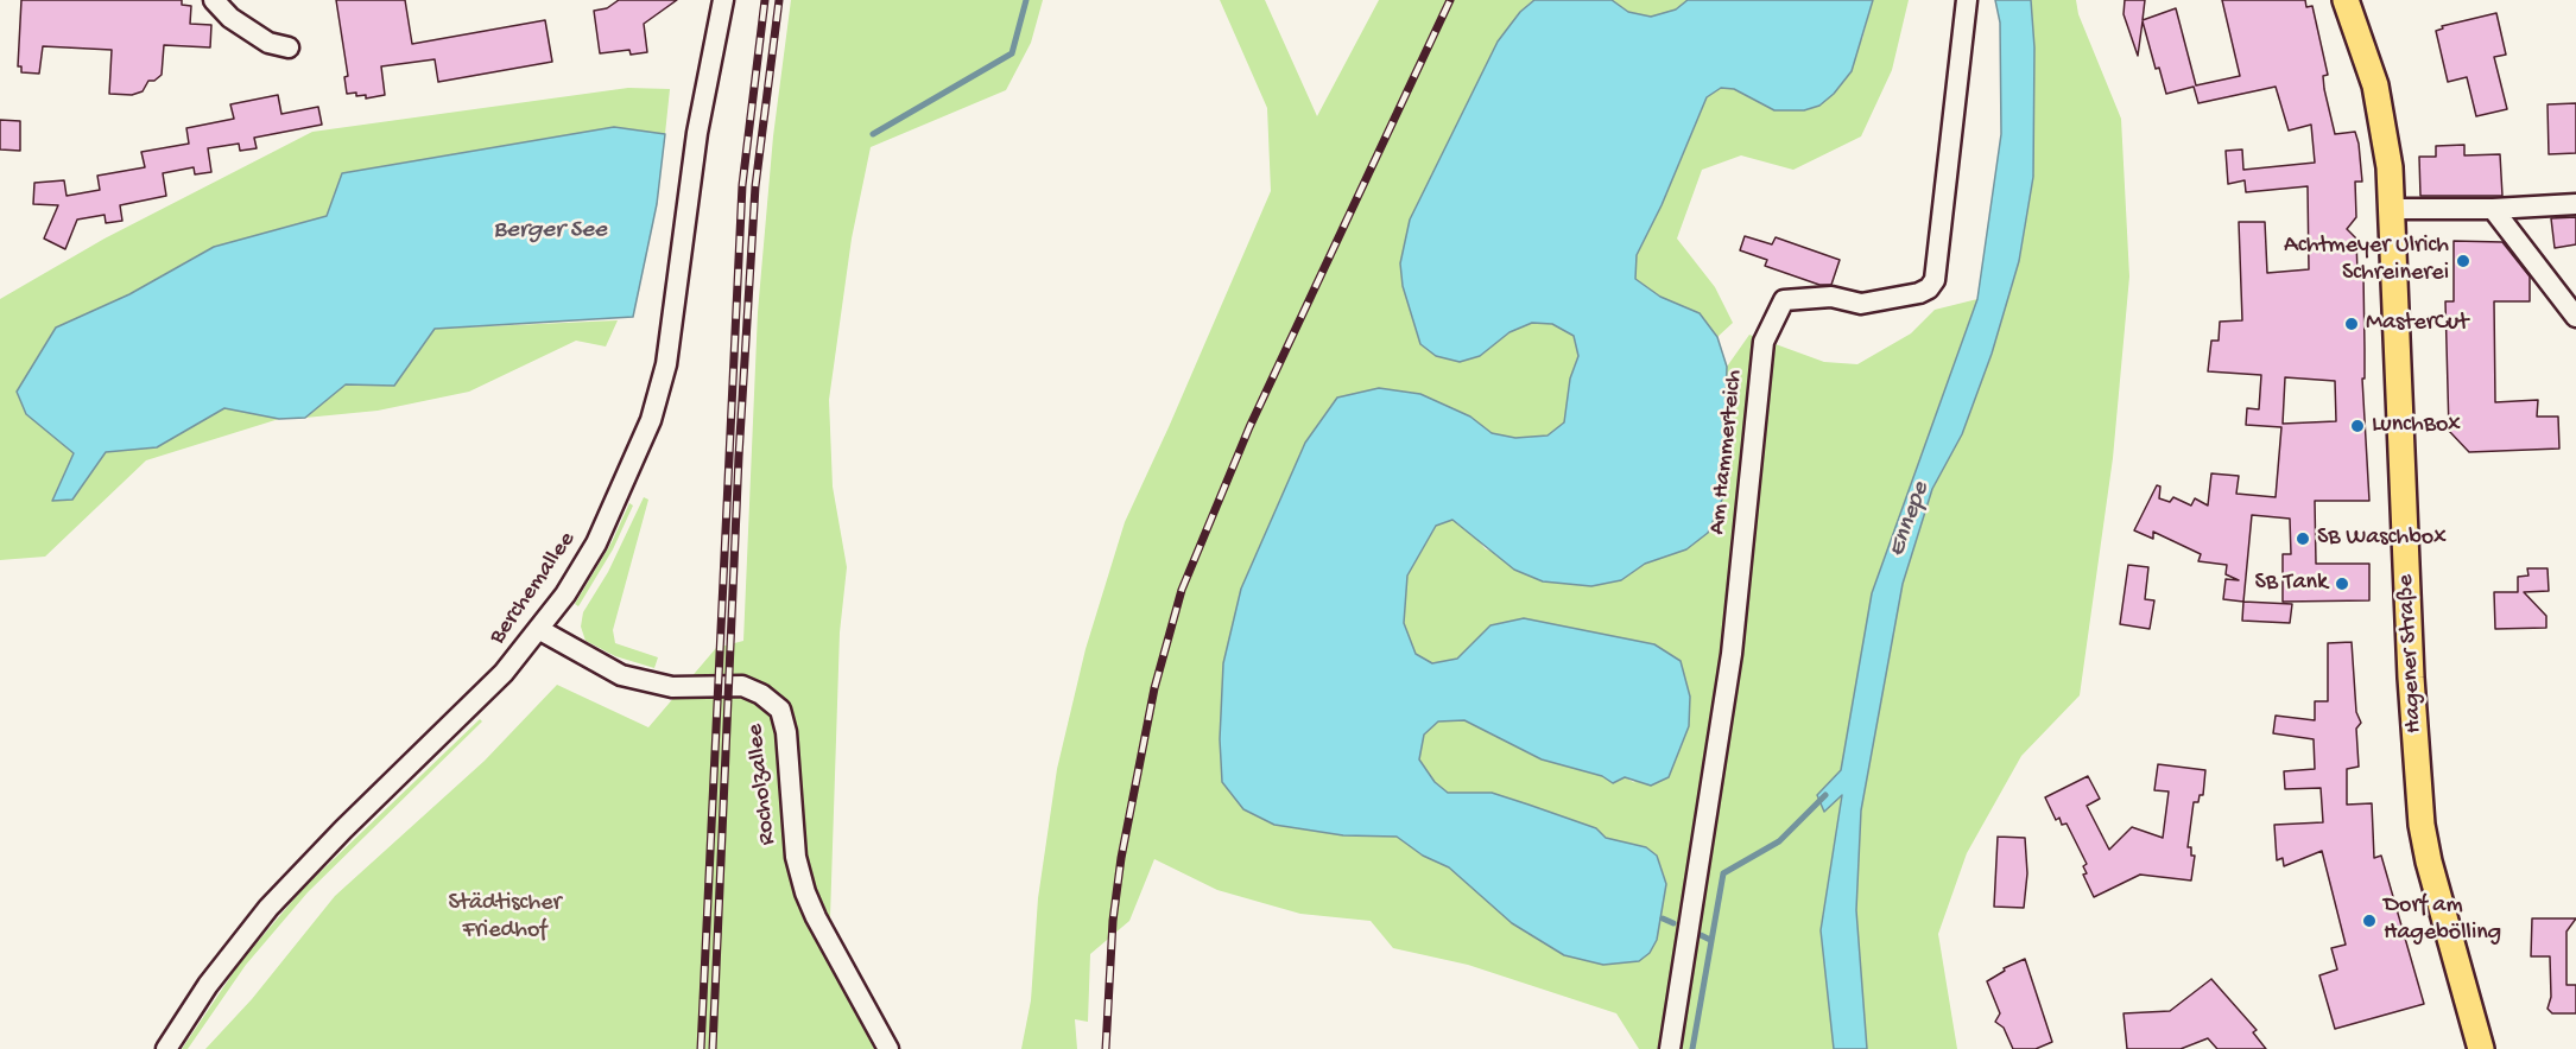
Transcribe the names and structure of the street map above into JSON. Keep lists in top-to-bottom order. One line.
{"streets":{"main road":["Hagener Straße"],"street":["Am Hammerteich","Berchemallee","Rocholzallee"]},"crossings":[["Berchemallee","Rocholzallee"]],"water":["Berger See","Ennepe"],"parks":["Städtischer Friedhof"],"places":["Achtmeyer Ulrich Schreinerei","MasterCut","LunchBox","SB Waschbox","SB Tank","Dorf am Hagebölling"]}
